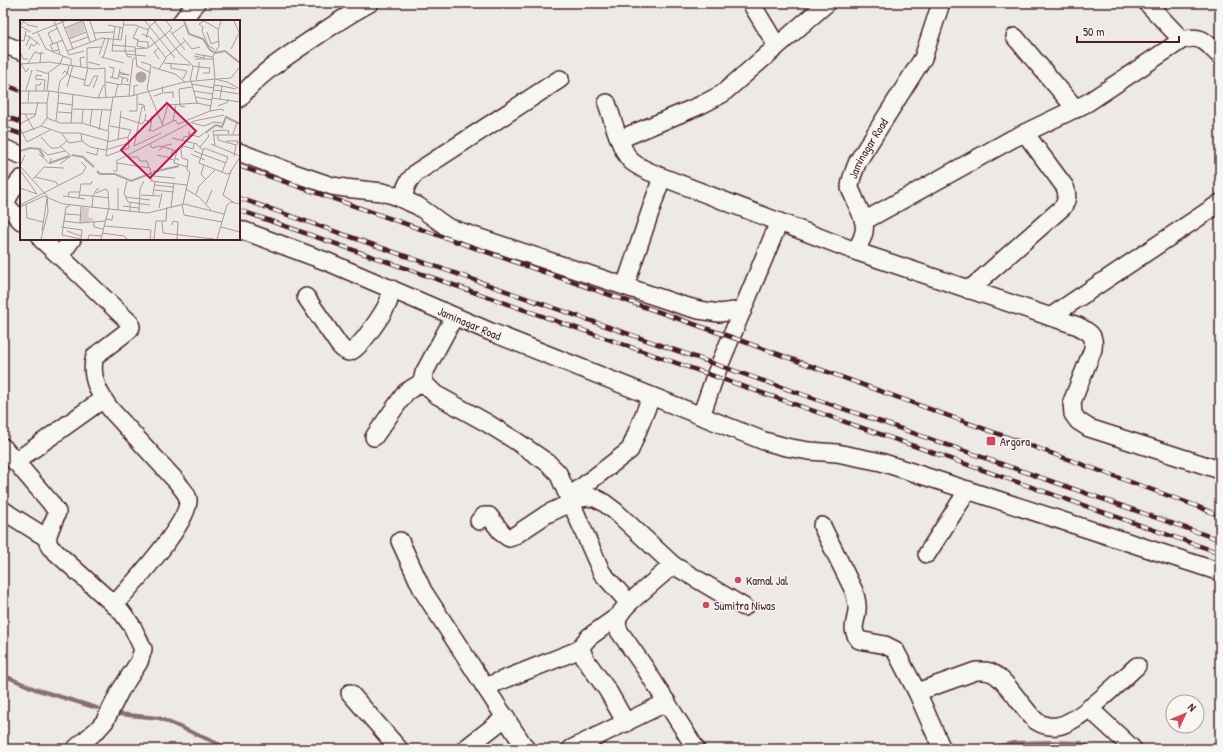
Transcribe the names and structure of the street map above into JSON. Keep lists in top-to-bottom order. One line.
{"streets":{"street":["Jaminagar Road"]},"places":{"transit":["Argora"],"other":["Kamal Jal","Sumitra Niwas"]},"scale_bar":"50 m","north":"top right"}
